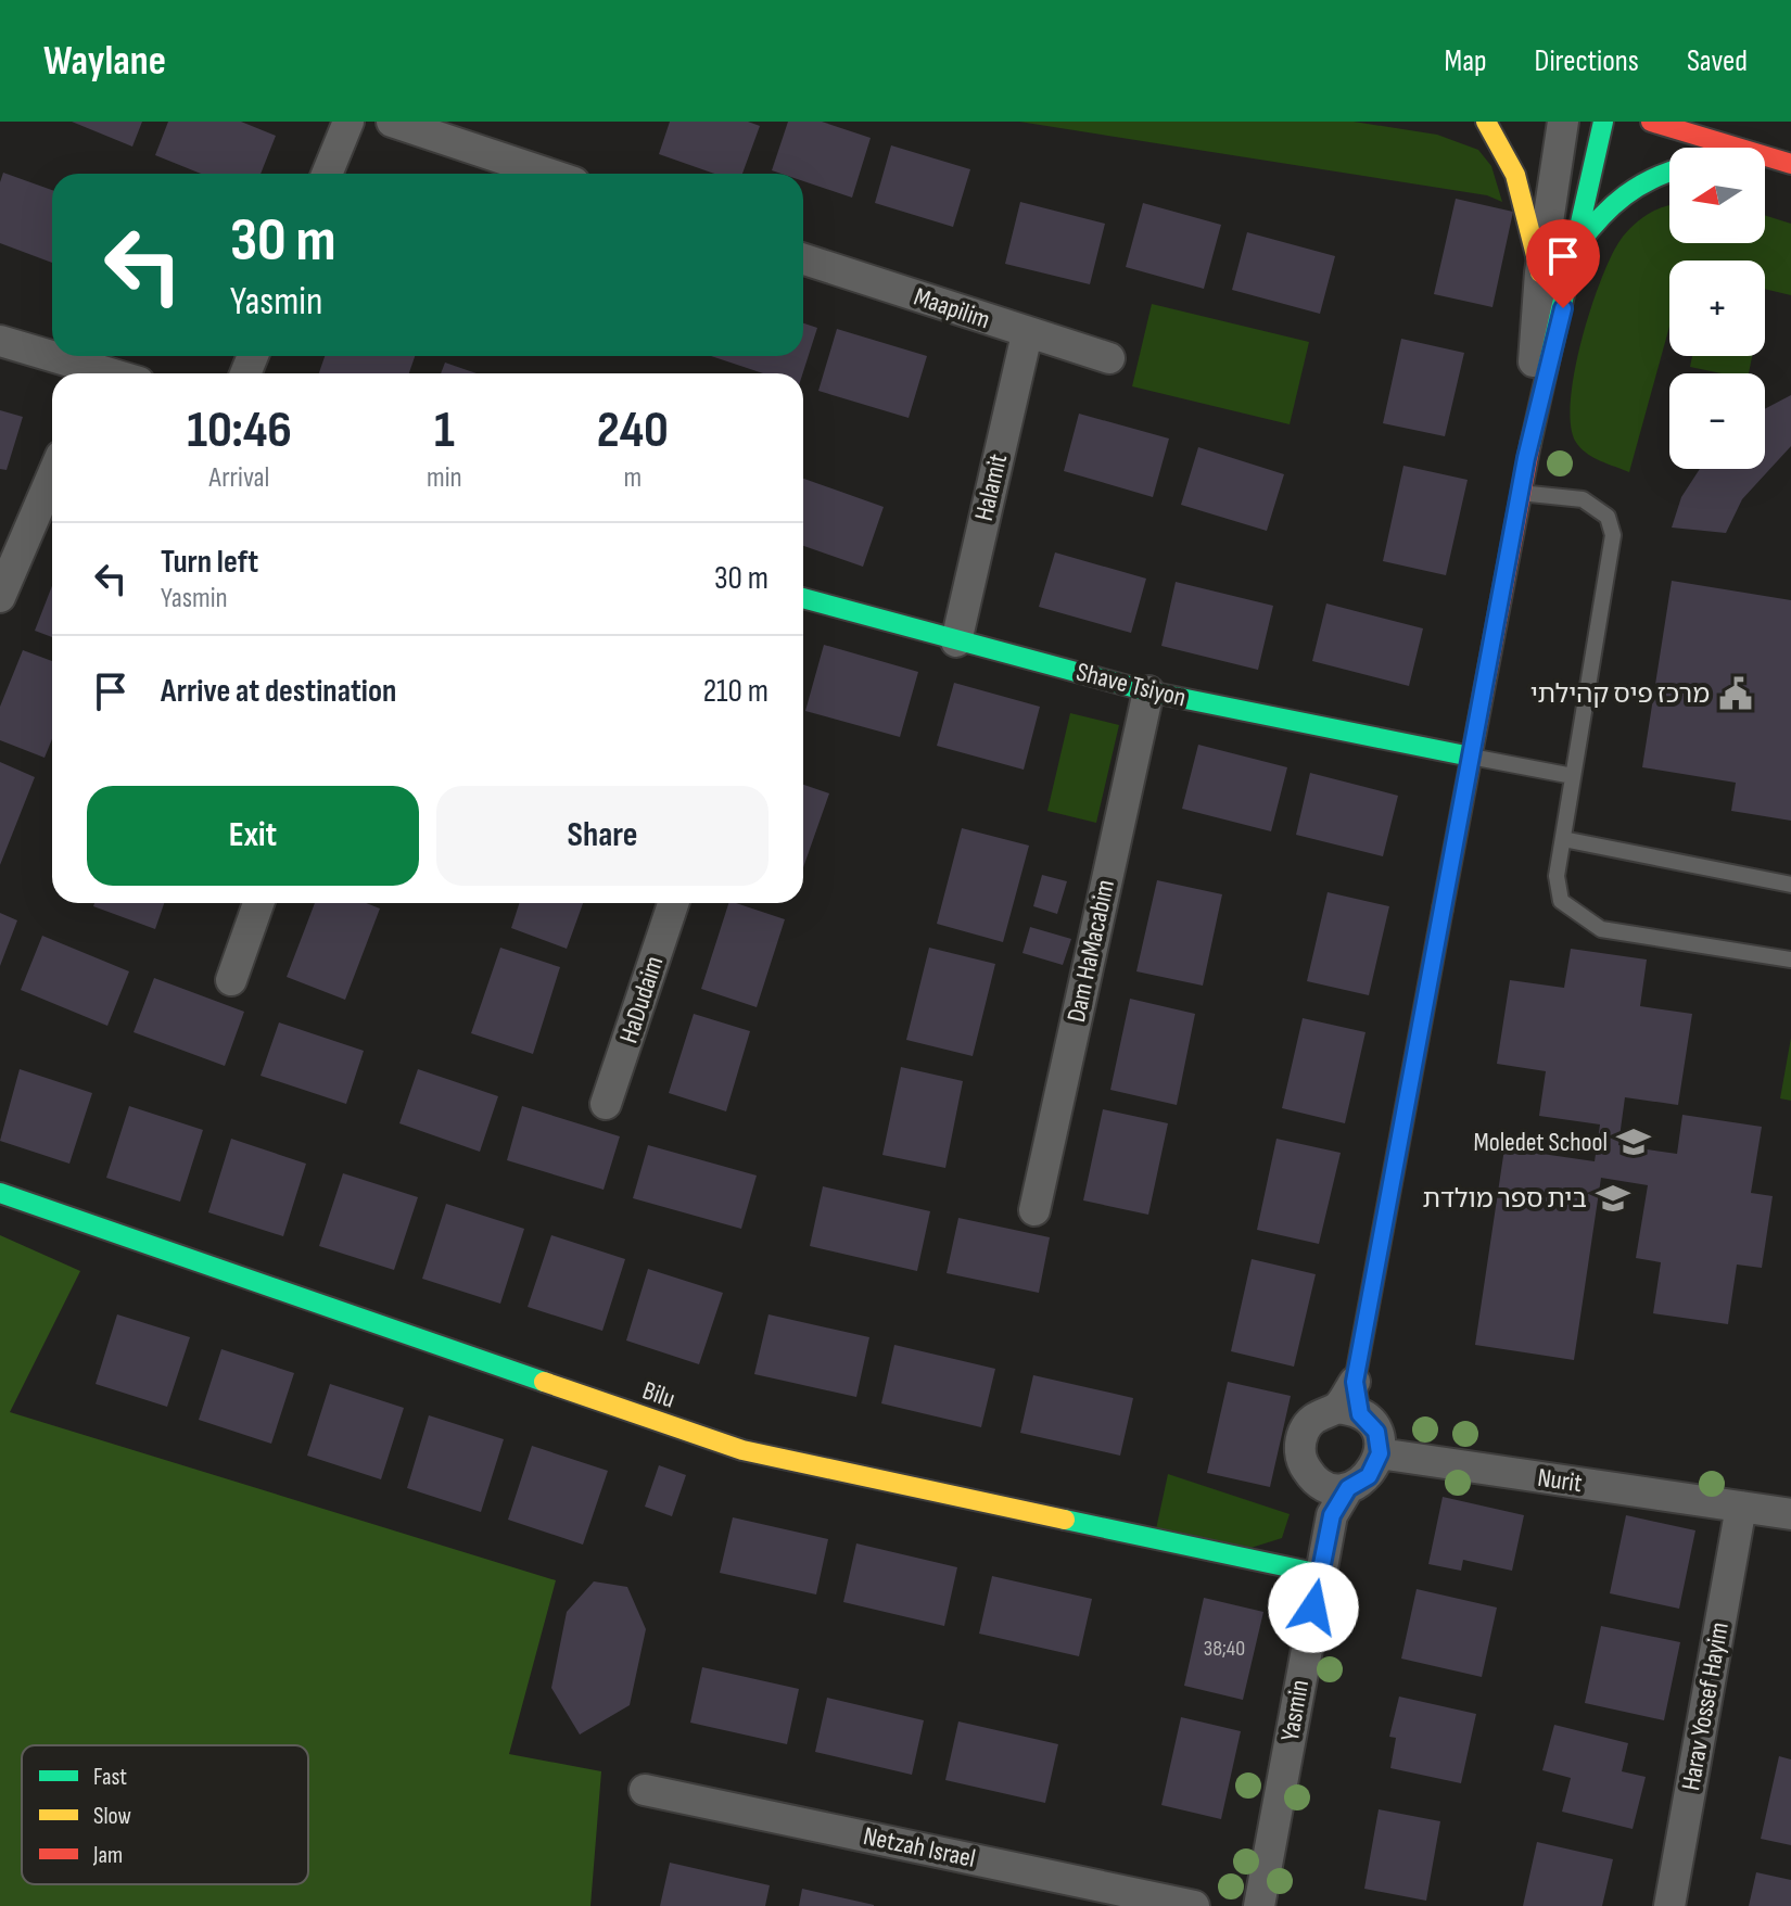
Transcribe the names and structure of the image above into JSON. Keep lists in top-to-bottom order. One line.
{"streets":{"street":["Maapilim","Halamit","Shave Tsiyon","Dam HaMacabim","HaDudaim","Bilu","Nurit","Harav Yossef Hayim","Yasmin","Netzah Israel"]},"crossings":[["Maapilim","Halamit"],["Halamit","Shave Tsiyon"],["Shave Tsiyon","Dam HaMacabim"],["Shave Tsiyon","Yasmin"],["Bilu","Yasmin"],["Nurit","Harav Yossef Hayim"],["Nurit","Yasmin"]],"places":{"public building":["מרכז פיס קהילתי"],"school or university":["Moledet School","בית ספר מולדת"]},"house_numbers":["38;40"],"legend":["Fast","Slow","Jam"],"north":"left","page":{"header":"Waylane","nav":["Map","Directions","Saved"],"map_buttons":["+","−"],"turn":["30 m","Yasmin"],"eta":["10:46","Arrival","1","min","240","m"],"list":[{"name":"Turn left","note":"Yasmin","value":"30 m"},{"name":"Arrive at destination","value":"210 m"}],"buttons":["Exit","Share"]}}
